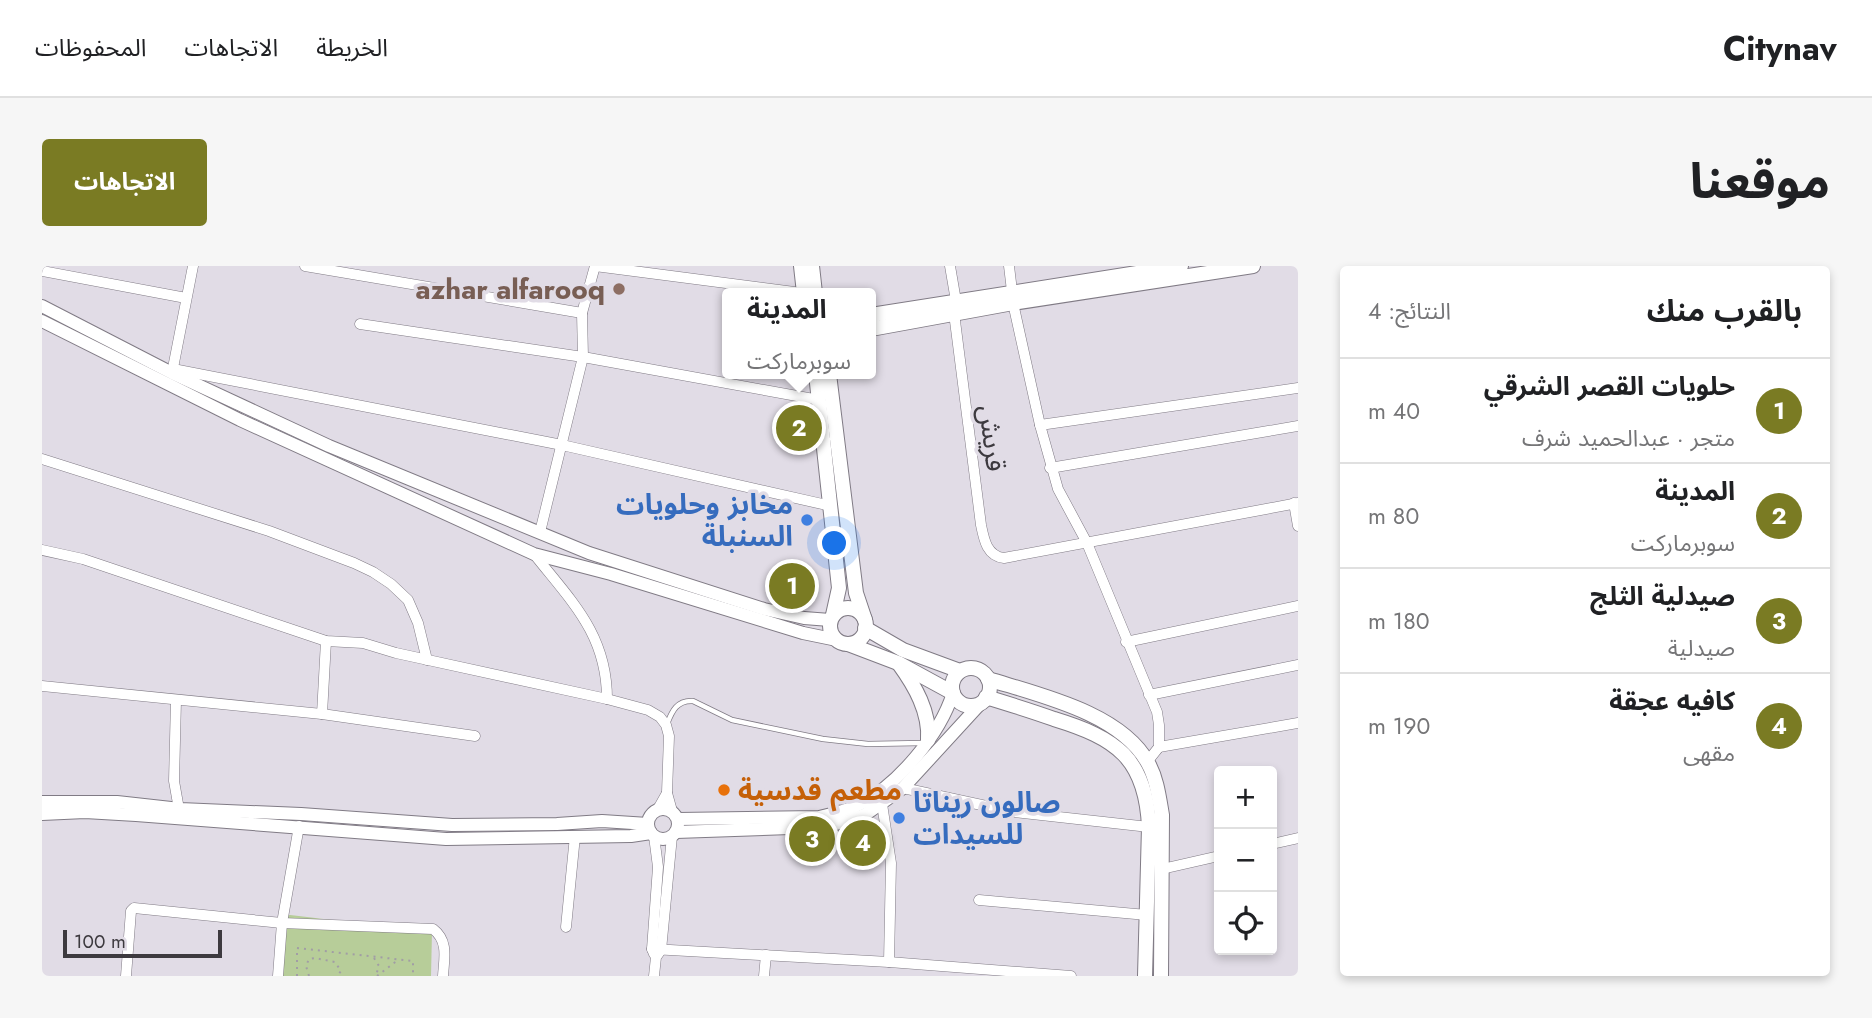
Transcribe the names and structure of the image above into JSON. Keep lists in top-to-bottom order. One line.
{"streets":{"street":["قريش"]},"places":["azhar alfarooq","مخابز وحلويات السنبلة","مطعم قدسية","صالون ريناتا للسيدات"],"scale_bar":"100 m","page":{"header":"Citynav","nav":["الخريطة","الاتجاهات","المحفوظات"],"title":"موقعنا","buttons":"الاتجاهات","heading":["بالقرب منك","النتائج: 4"],"popup":["المدينة","سوبرماركت"],"list":[{"mark":"1","name":"حلويات القصر الشرقي","note":"متجر · عبدالحميد شرف","value":"40 m"},{"mark":"2","name":"المدينة","note":"سوبرماركت","value":"80 m"},{"mark":"3","name":"صيدلية الثلج","note":"صيدلية","value":"180 m"},{"mark":"4","name":"كافيه عجقة","note":"مقهى","value":"190 m"}],"pins":["2","1","3","4"],"map_buttons":["+","−"],"scale":"100 m"}}
